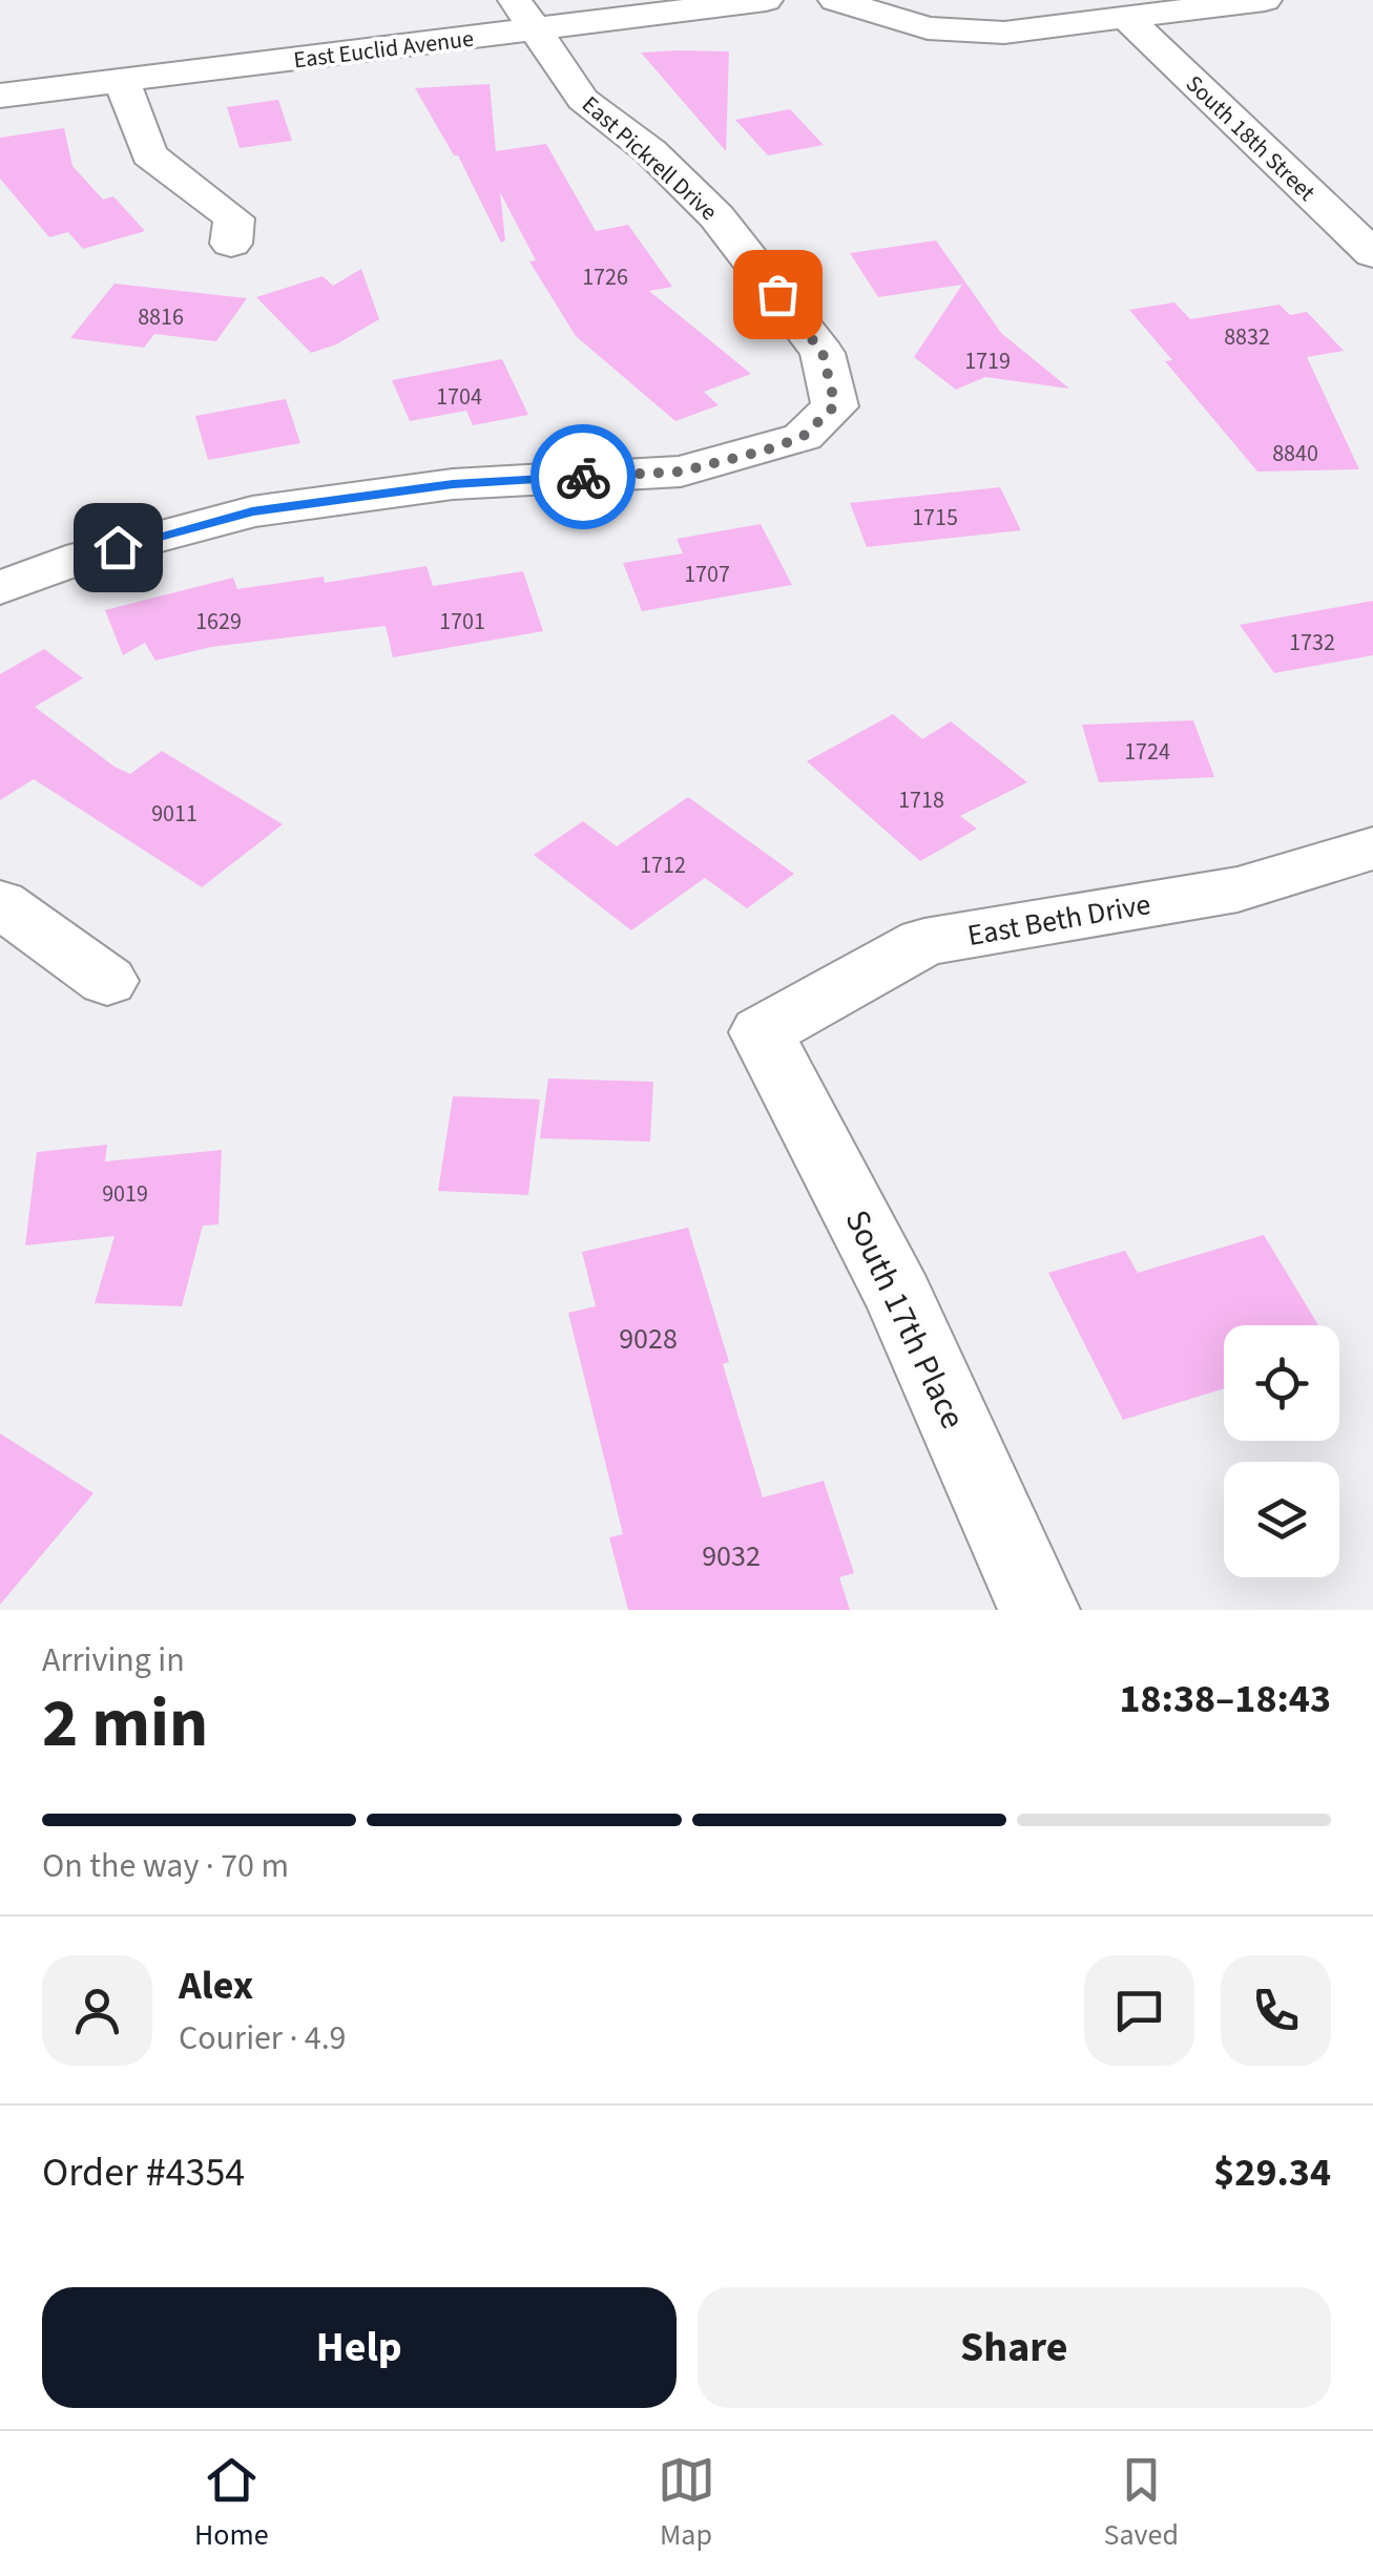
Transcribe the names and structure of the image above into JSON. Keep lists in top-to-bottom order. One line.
{"streets":{"street":["East Euclid Avenue","South 18th Street","East Pickrell Drive","East Beth Drive","South 17th Place"]},"crossings":[["East Euclid Avenue","East Pickrell Drive"],["East Beth Drive","South 17th Place"]],"house_numbers":["1726","8816","8832","1719","1704","8840","1715","1707","1629","1701","1732","1724","1718","9011","1712","9019","9028","9032"],"page":{"heading":["2 min","Arriving in","18:38–18:43"],"panel":["Alex","Courier · 4.9","Order #4354","$29.34"],"bar":"On the way · 70 m","buttons":["Help","Share"],"tabs":["Home","Map","Saved"]}}
